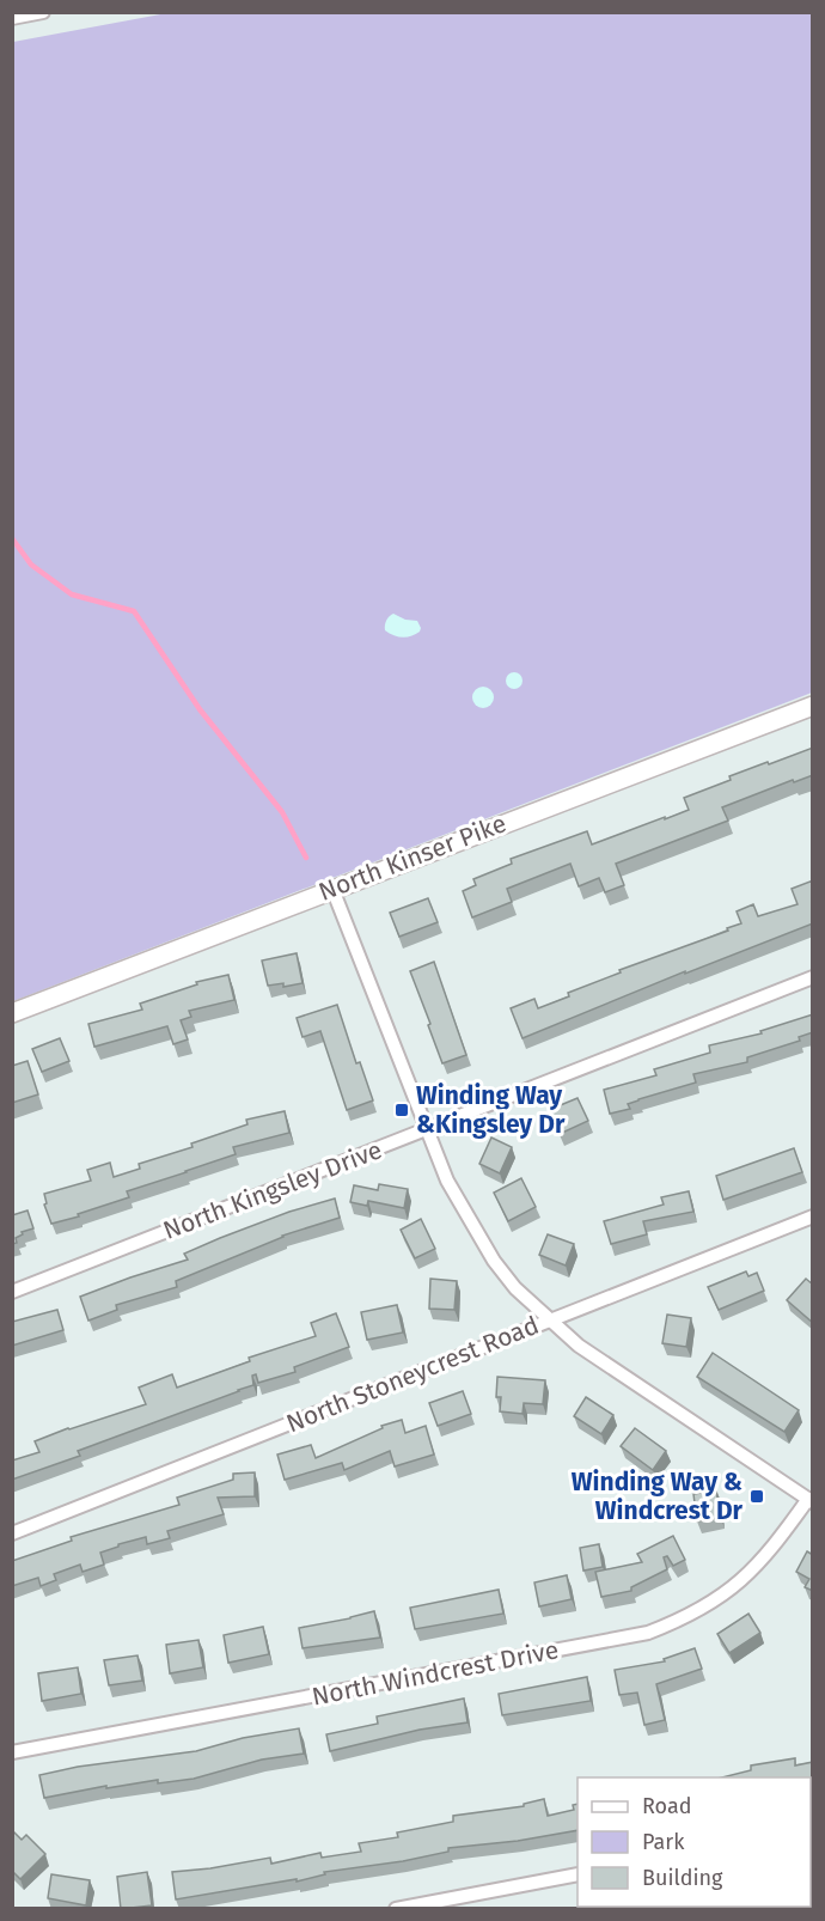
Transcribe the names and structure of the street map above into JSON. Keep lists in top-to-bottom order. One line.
{"streets":{"street":["North Kinser Pike","North Kingsley Drive","North Stoneycrest Road","North Windcrest Drive"]},"places":{"transit":["Winding Way &Kingsley Dr","Winding Way & Windcrest Dr"]},"legend":["Road","Park","Building"]}
